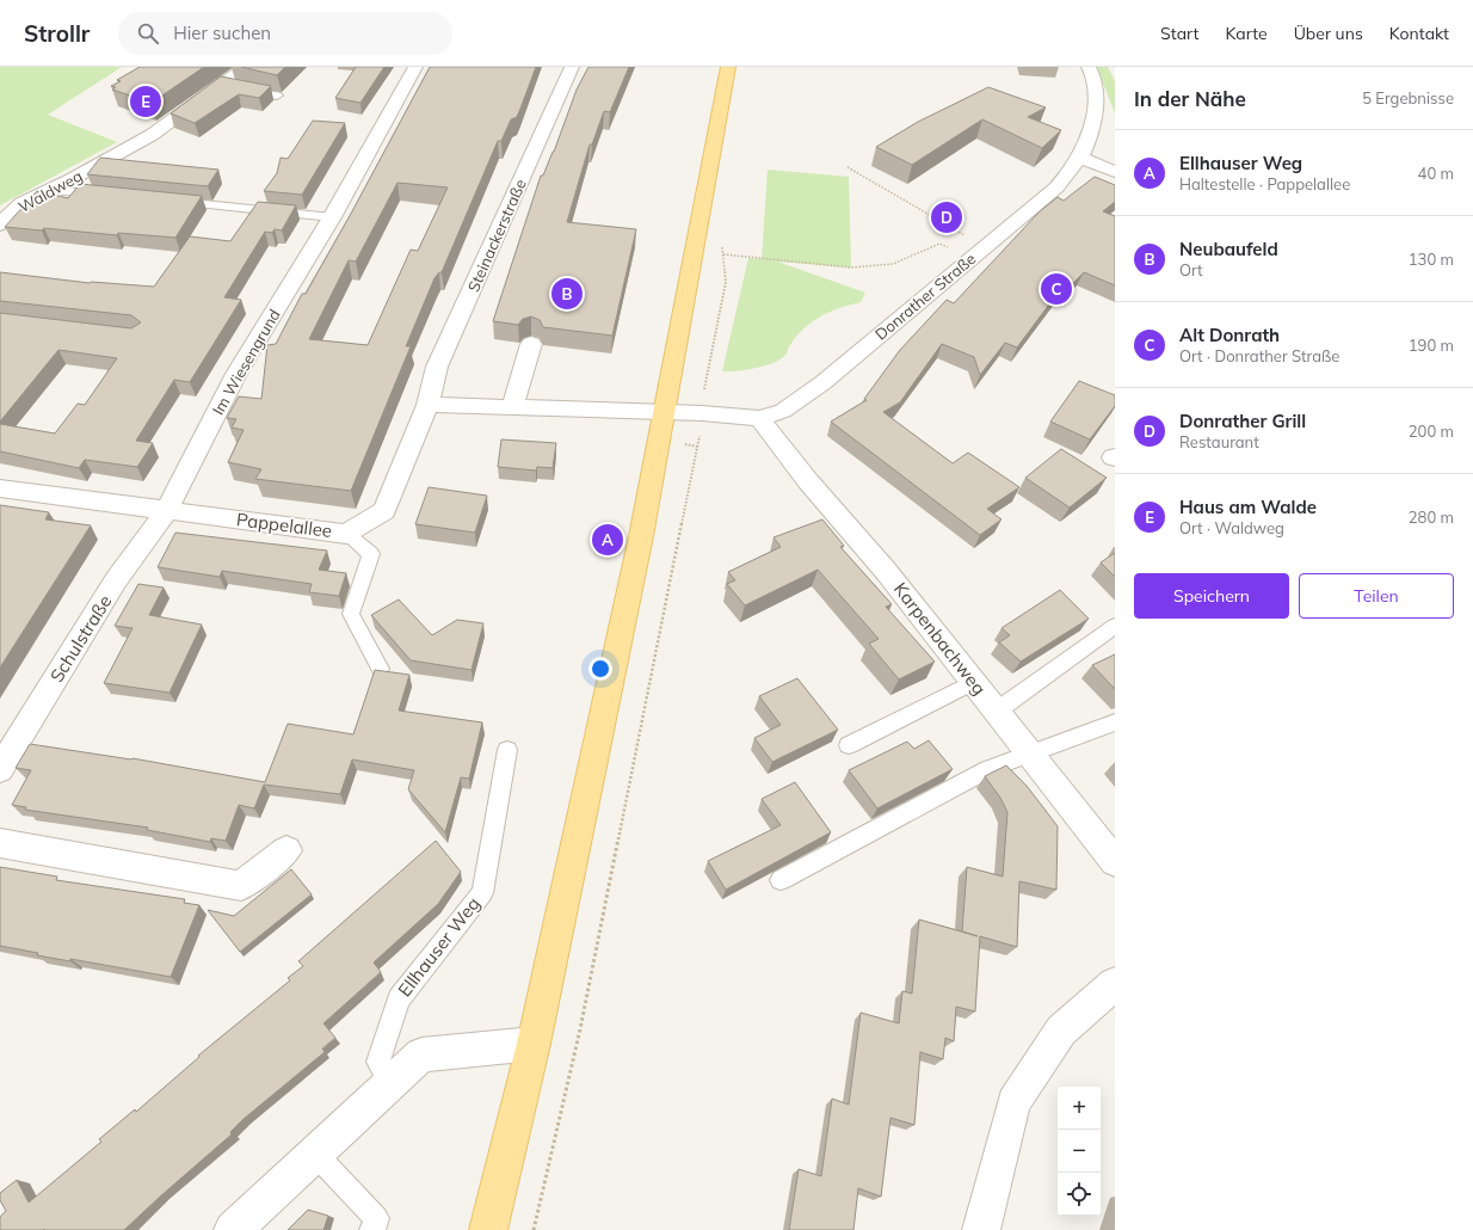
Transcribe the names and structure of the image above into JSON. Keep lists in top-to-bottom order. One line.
{"streets":{"street":["Waldweg","Steinackerstraße","Donrather Straße","Im Wiesengrund","Pappelallee","Schulstraße","Karpenbachweg"],"lane":["Ellhauser Weg"]},"crossings":[["Steinackerstraße","Pappelallee"],["Donrather Straße","Karpenbachweg"],["Im Wiesengrund","Pappelallee"],["Im Wiesengrund","Schulstraße"],["Pappelallee","Schulstraße"]],"page":{"header":"Strollr","search":"Hier suchen","nav":["Start","Karte","Über uns","Kontakt"],"heading":["In der Nähe","5 Ergebnisse"],"pins":["E","D","C","B","A"],"list":[{"mark":"A","name":"Ellhauser Weg","note":"Haltestelle · Pappelallee","value":"40 m"},{"mark":"B","name":"Neubaufeld","note":"Ort","value":"130 m"},{"mark":"C","name":"Alt Donrath","note":"Ort · Donrather Straße","value":"190 m"},{"mark":"D","name":"Donrather Grill","note":"Restaurant","value":"200 m"},{"mark":"E","name":"Haus am Walde","note":"Ort · Waldweg","value":"280 m"}],"buttons":["Speichern","Teilen"],"map_buttons":["+","−"]}}
